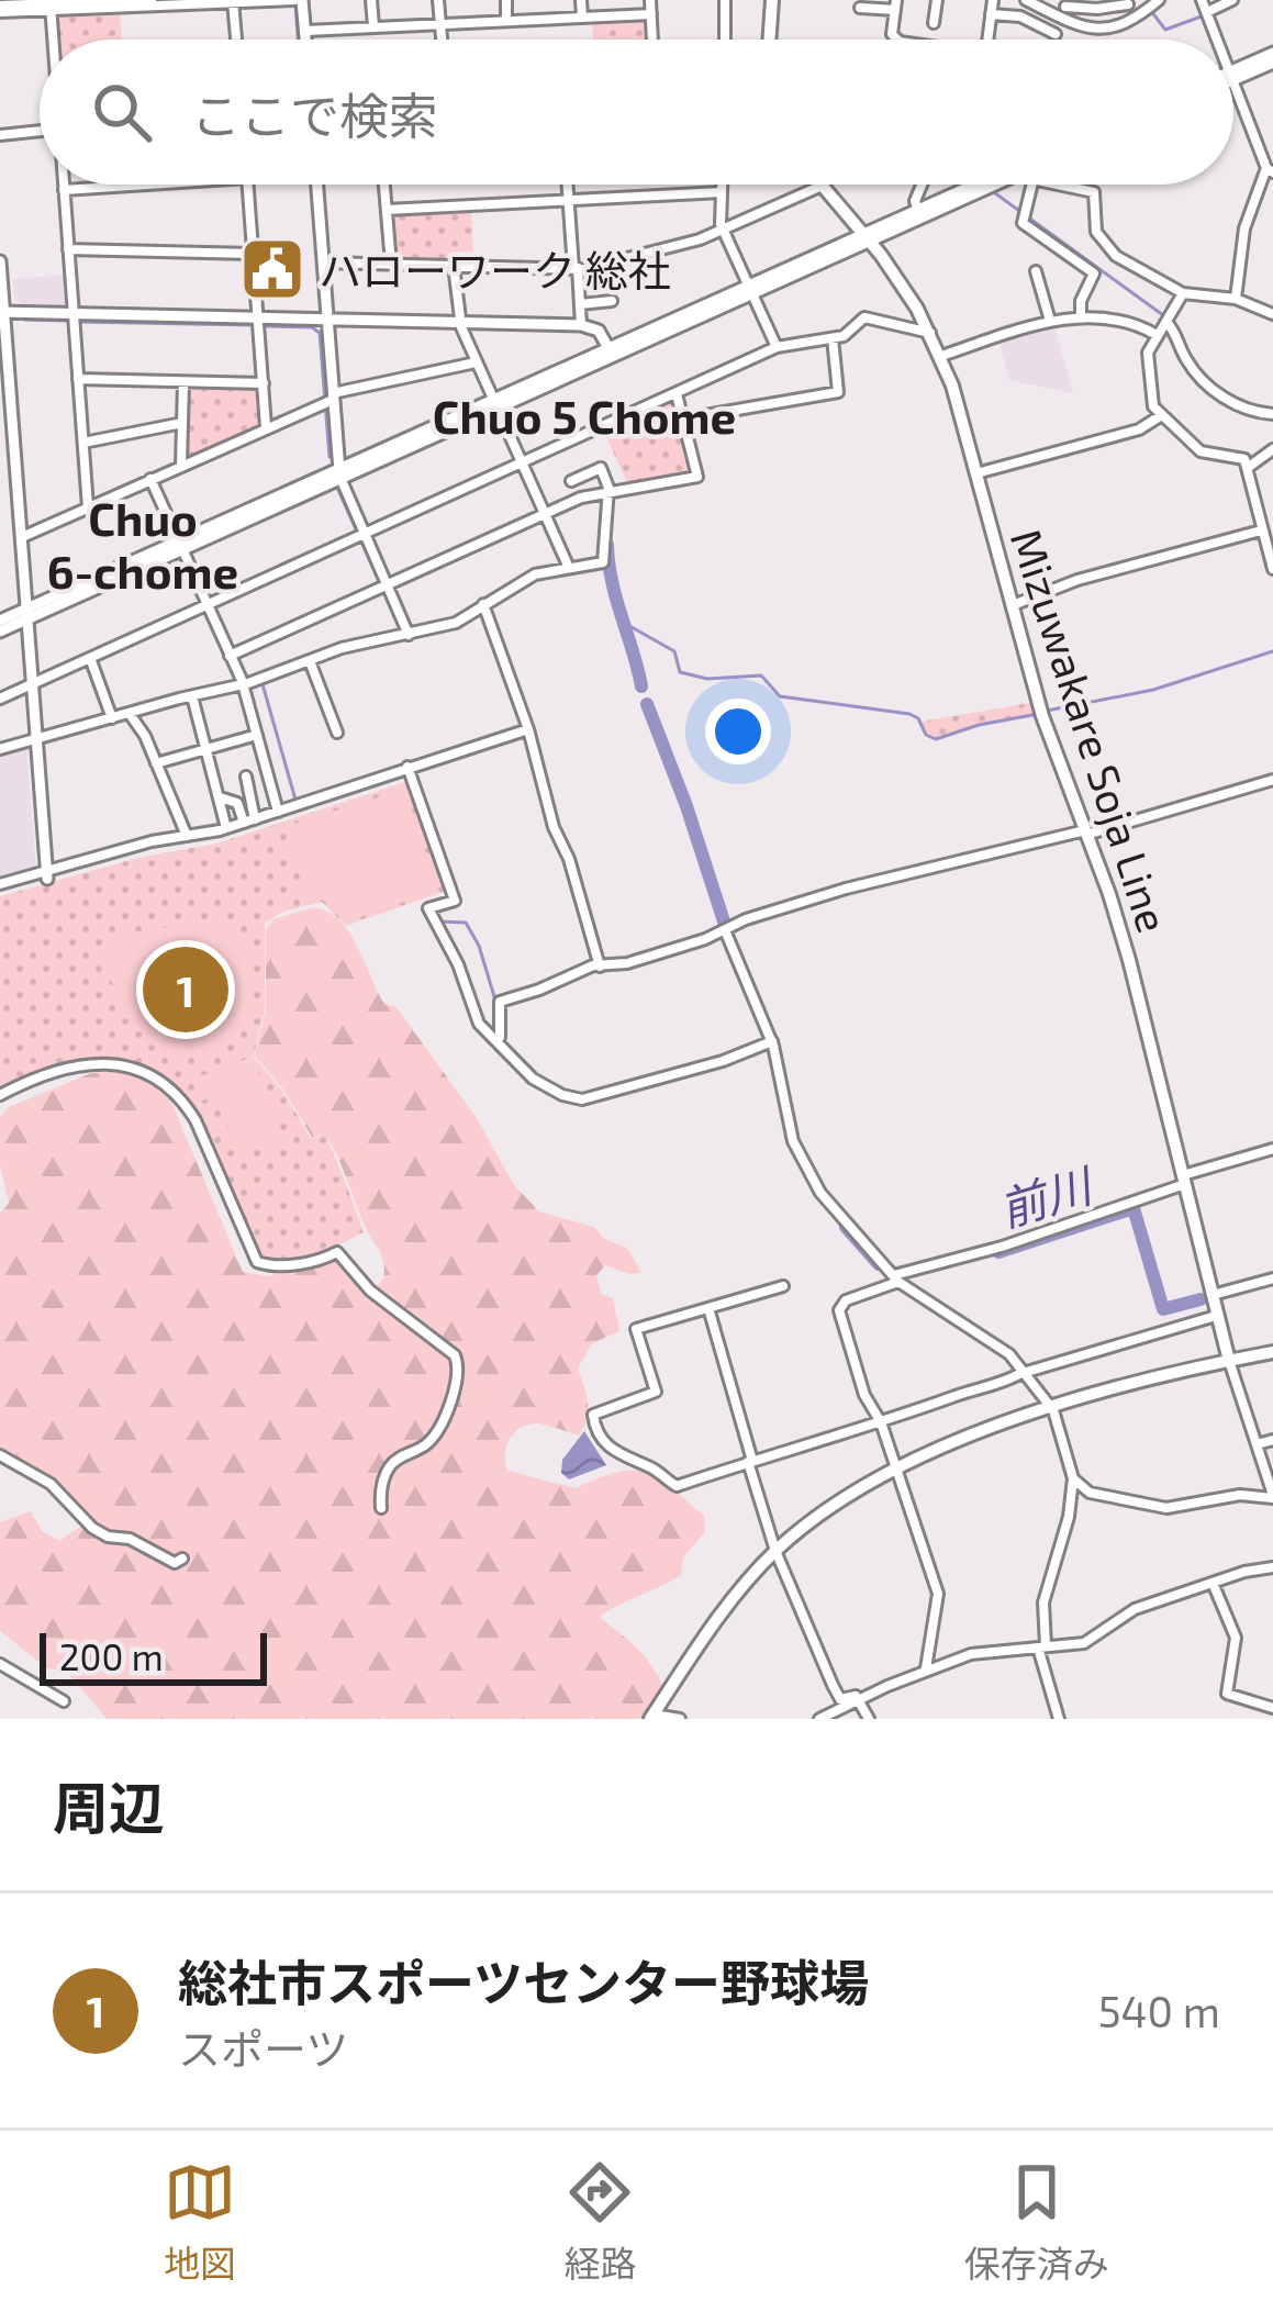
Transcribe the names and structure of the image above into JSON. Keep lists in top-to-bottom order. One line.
{"streets":{"main road":["Mizuwakare Soja Line"]},"districts":["Chuo 5 Chome","Chuo 6-chome"],"water":["前川"],"places":{"public building":["ハローワーク 総社"]},"scale_bar":"200 m","page":{"search":"ここで検索","pins":"1","scale":"200 m","heading":"周辺","list":[{"mark":"1","name":"総社市スポーツセンター野球場","note":"スポーツ","value":"540 m"}],"nav":["地図","経路","保存済み"]}}
